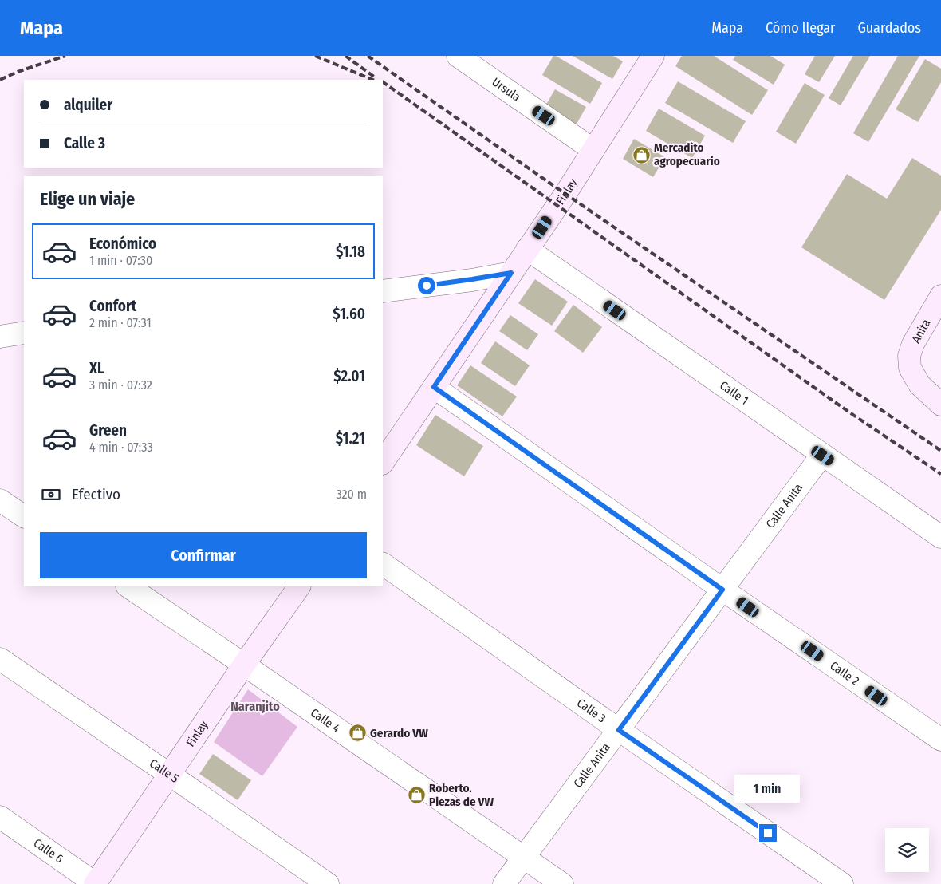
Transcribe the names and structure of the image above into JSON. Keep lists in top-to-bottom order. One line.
{"streets":{"street":["Ursula","Finlay","Anita","Calle 1","Calle Anita","Calle 2","Calle 3","Calle 4","Calle 5","Calle 6"]},"crossings":[["Ursula","Finlay"],["Finlay","Calle 1"],["Finlay","Calle 2"],["Finlay","Calle 4"],["Finlay","Calle 5"],["Finlay","Calle 6"],["Calle 1","Calle Anita"],["Calle Anita","Calle 2"],["Calle Anita","Calle 3"],["Calle Anita","Calle 4"]],"districts":["Naranjito"],"places":{"shop":["Mercadito agropecuario","Gerardo VW","Roberto. Piezas de VW"]},"page":{"header":"Mapa","nav":["Mapa","Cómo llegar","Guardados"],"banner":["alquiler","Calle 3"],"heading":"Elige un viaje","list":[{"name":"Económico","note":"1 min · 07:30","value":"$1.18"},{"name":"Confort","note":"2 min · 07:31","value":"$1.60"},{"name":"XL","note":"3 min · 07:32","value":"$2.01"},{"name":"Green","note":"4 min · 07:33","value":"$1.21"}],"pay":["Efectivo","320 m"],"buttons":"Confirmar","bubble":"1 min"}}
